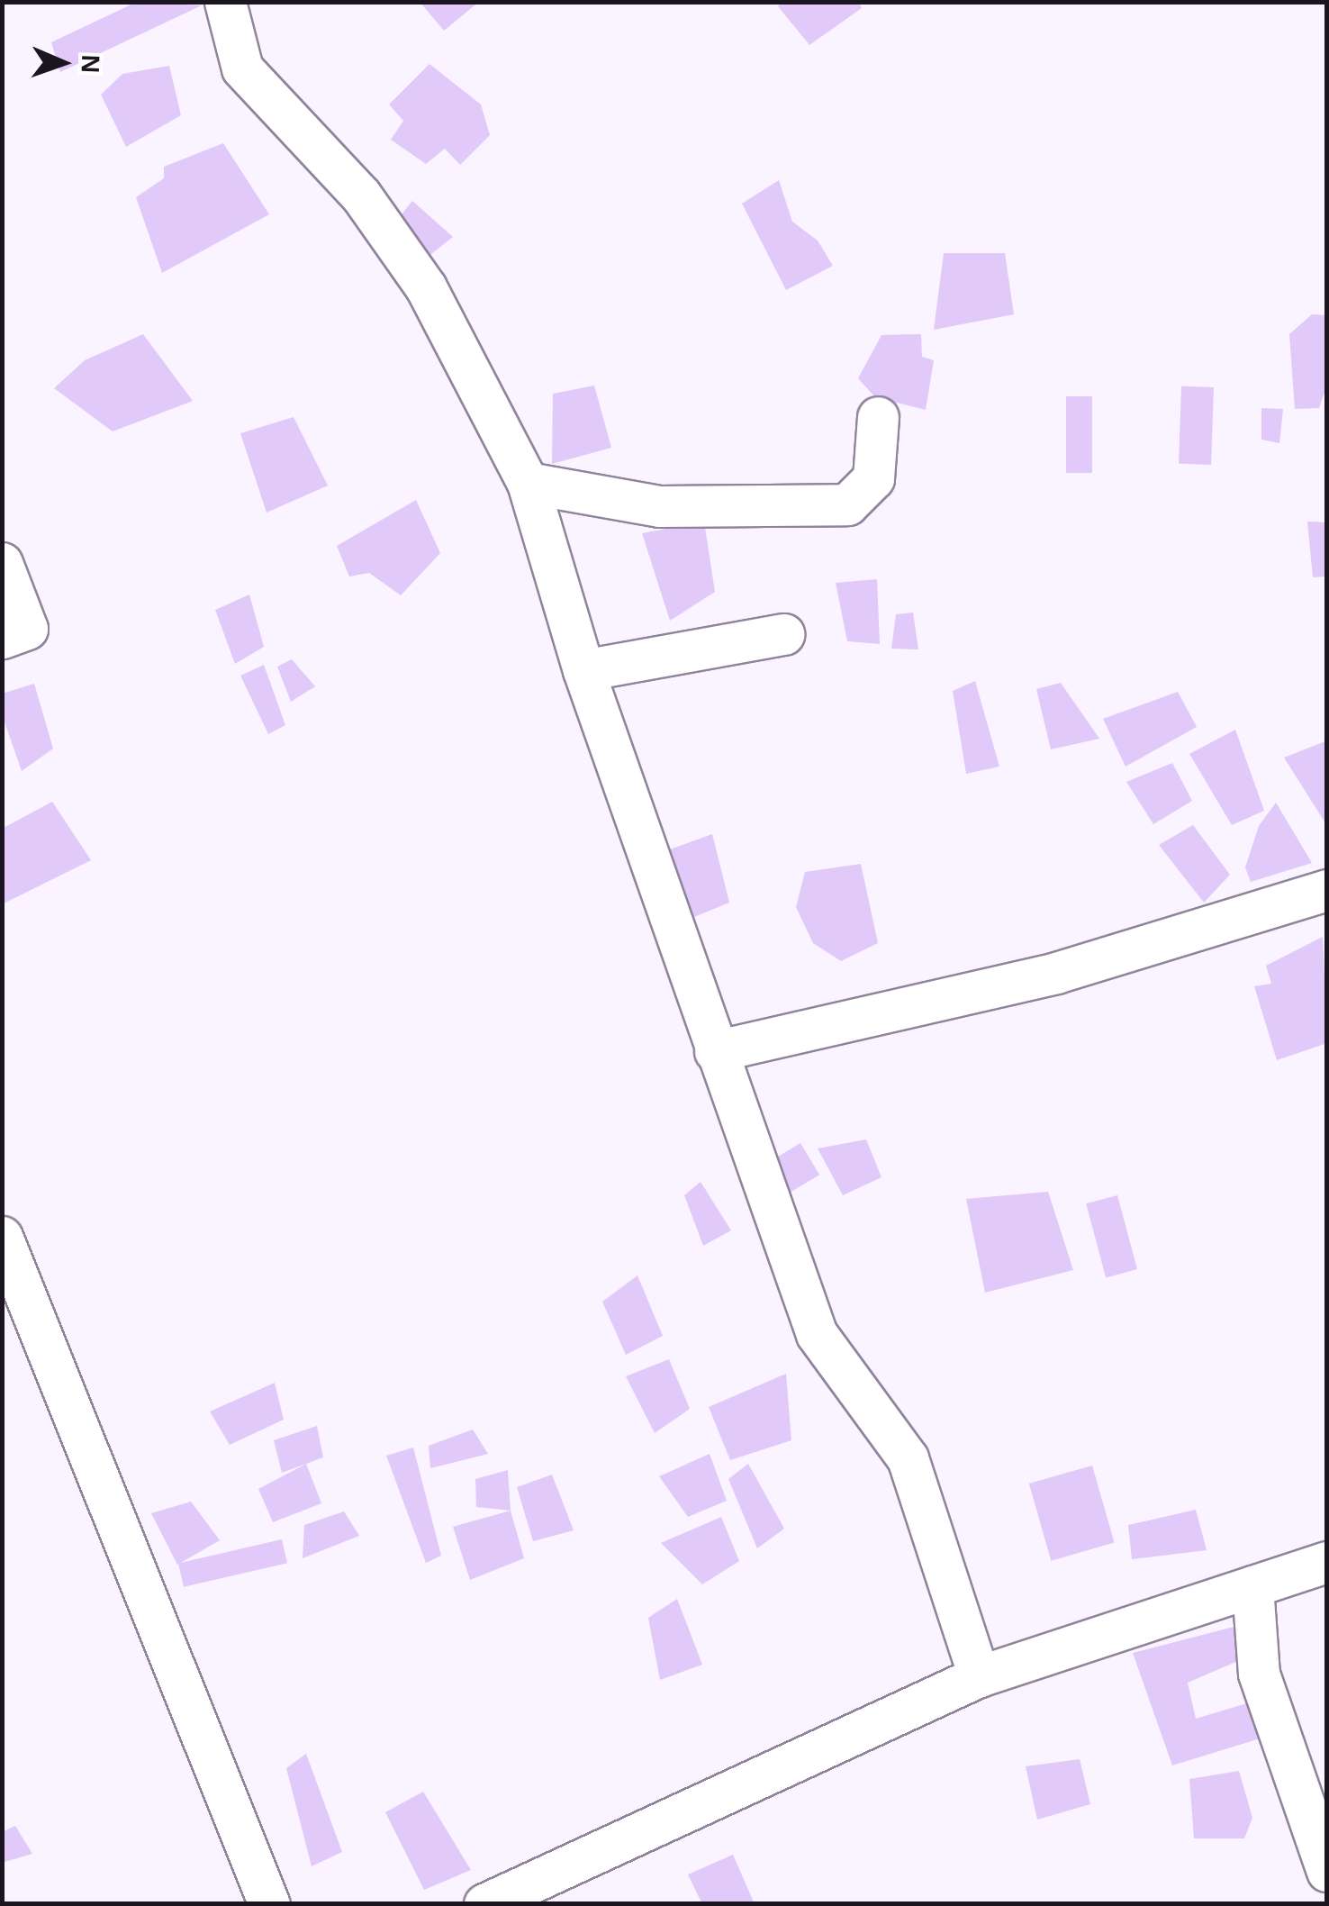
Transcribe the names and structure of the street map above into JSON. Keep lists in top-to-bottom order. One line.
{"north":"right"}
